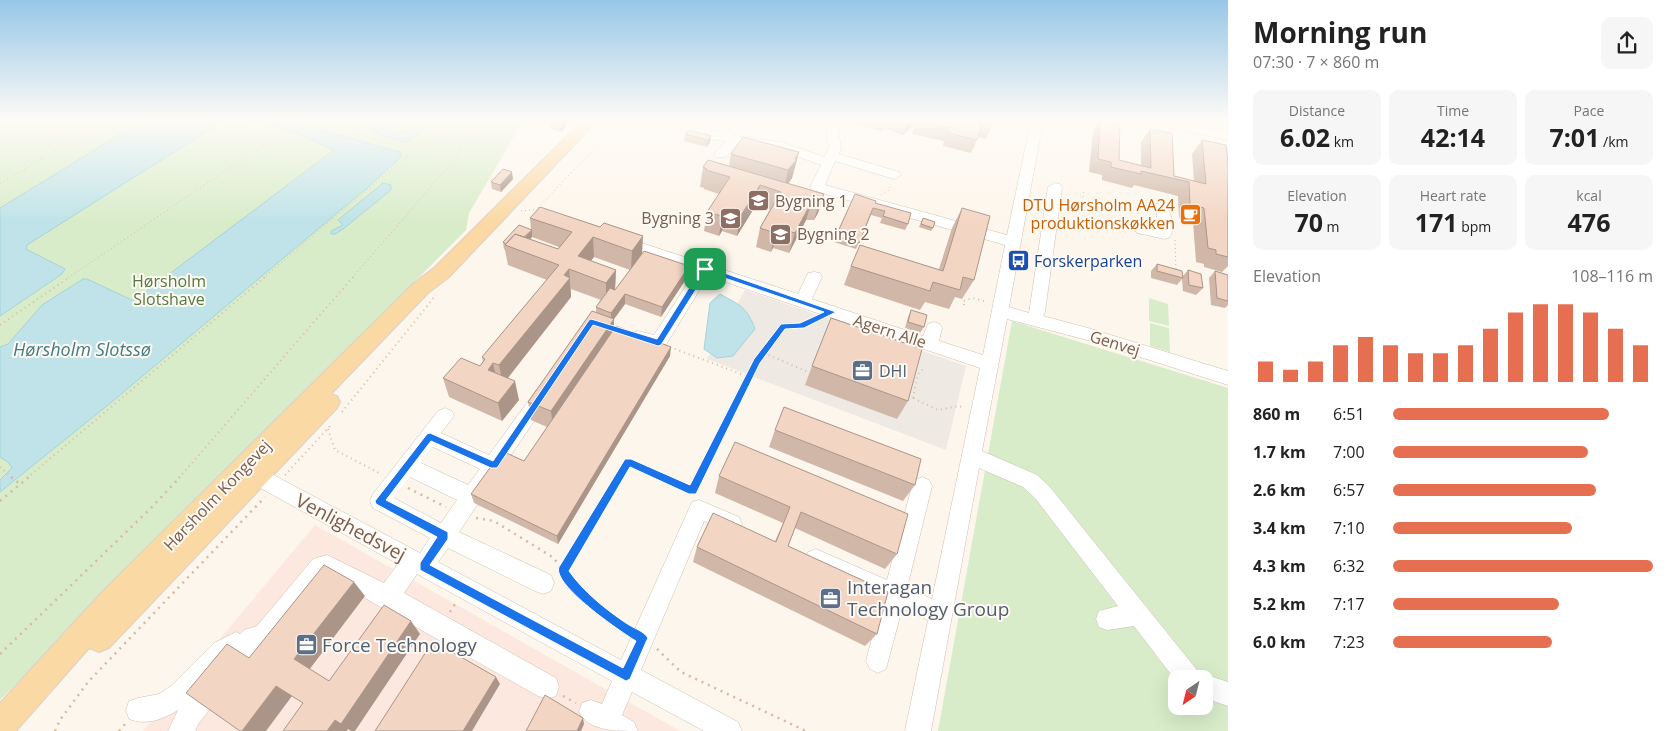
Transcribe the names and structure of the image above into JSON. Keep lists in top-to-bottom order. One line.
{"streets":{"main road":["Hørsholm Kongevej"],"street":["Agern Alle","Genvej","Venlighedsvej"]},"crossings":[["Hørsholm Kongevej","Venlighedsvej"]],"water":["Hørsholm Slotssø"],"parks":["Hørsholm Slotshave"],"places":{"school or university":["Bygning 1","Bygning 3","Bygning 2"],"cafe":["DTU Hørsholm AA24 produktionskøkken"],"bus stop":["Forskerparken"],"office":["DHI","Interagan Technology Group","Force Technology"]},"north":"bottom left","page":{"heading":["Morning run","07:30 · 7 × 860 m"],"stats":[["Distance","6.02 km"],["Time","42:14"],["Pace","7:01 /km"],["Elevation","70 m"],["Heart rate","171 bpm"],["kcal","476"]],"chart":["Elevation","108–116 m"],"list":[{"name":"860 m","note":"6:51"},{"name":"1.7 km","note":"7:00"},{"name":"2.6 km","note":"6:57"},{"name":"3.4 km","note":"7:10"},{"name":"4.3 km","note":"6:32"},{"name":"5.2 km","note":"7:17"},{"name":"6.0 km","note":"7:23"}]}}
